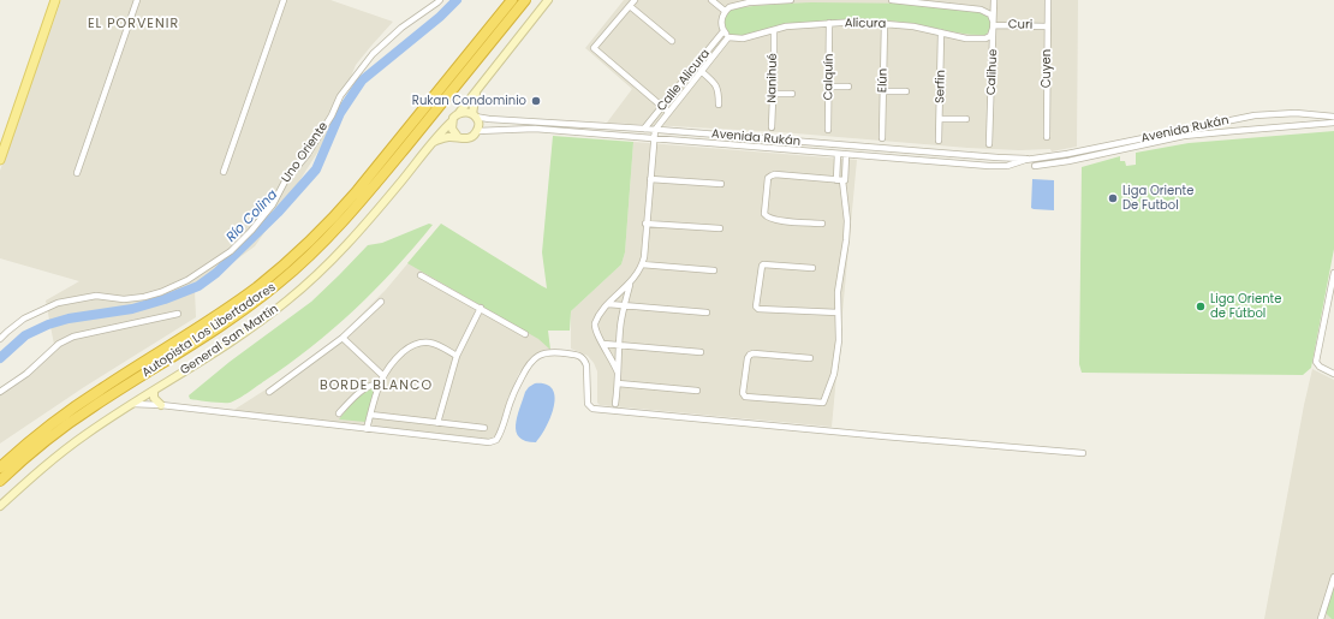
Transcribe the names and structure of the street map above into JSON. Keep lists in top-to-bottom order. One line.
{"streets":{"highway":["Autopista Los Libertadores"],"street":["Alicura","Curi","Cuyen","Calihue","Calquín","Nanihué","Calle Alicura","Elún","Serfin","Avenida Rukán","Uno Oriente","General San Martín"]},"crossings":[["Alicura","Curi"],["Alicura","Calihue"],["Alicura","Calquín"],["Alicura","Nanihué"],["Alicura","Calle Alicura"],["Alicura","Elún"],["Alicura","Serfin"],["Curi","Cuyen"],["Curi","Calihue"],["Calle Alicura","Avenida Rukán"],["Avenida Rukán","General San Martín"]],"districts":["EL PORVENIR","BORDE BLANCO"],"water":["Río Colina"],"places":["Rukan Condominio","Liga Oriente De Futbol","Liga Oriente de Fútbol"]}
